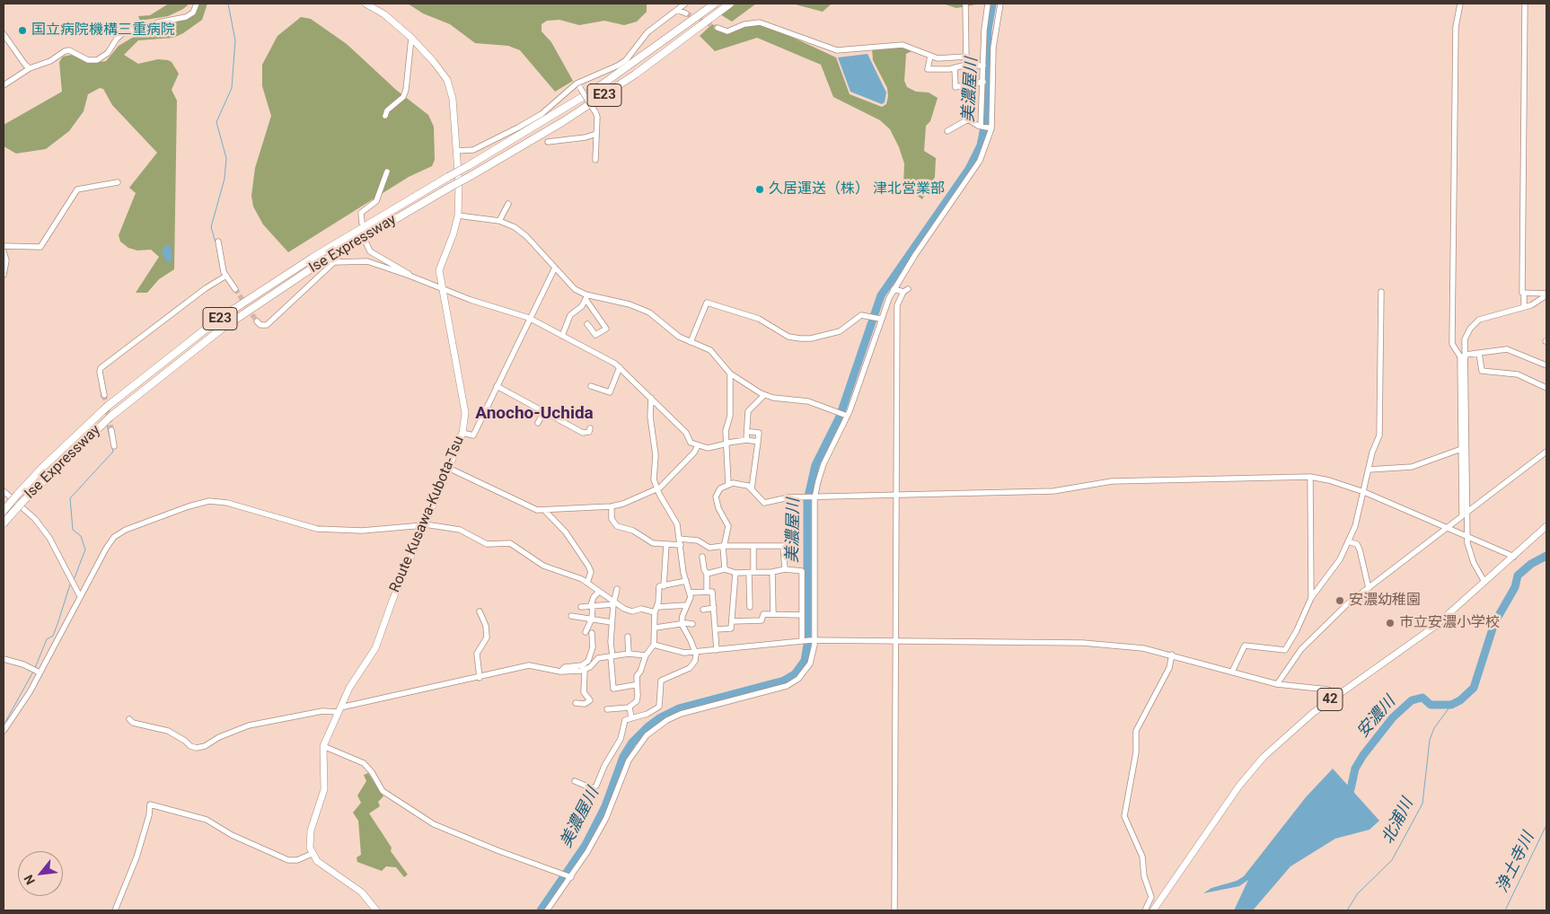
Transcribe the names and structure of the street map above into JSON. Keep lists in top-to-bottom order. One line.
{"streets":{"highway":["E23","Ise Expressway"],"main road":["Route Kusawa-Kubota-Tsu","42"]},"districts":["Anocho-Uchida"],"water":["美濃屋川","安濃川","北浦川","浄土寺川"],"places":["国立病院機構三重病院","久居運送（株） 津北営業部","安濃幼稚園","市立安濃小学校"],"north":"bottom left"}
